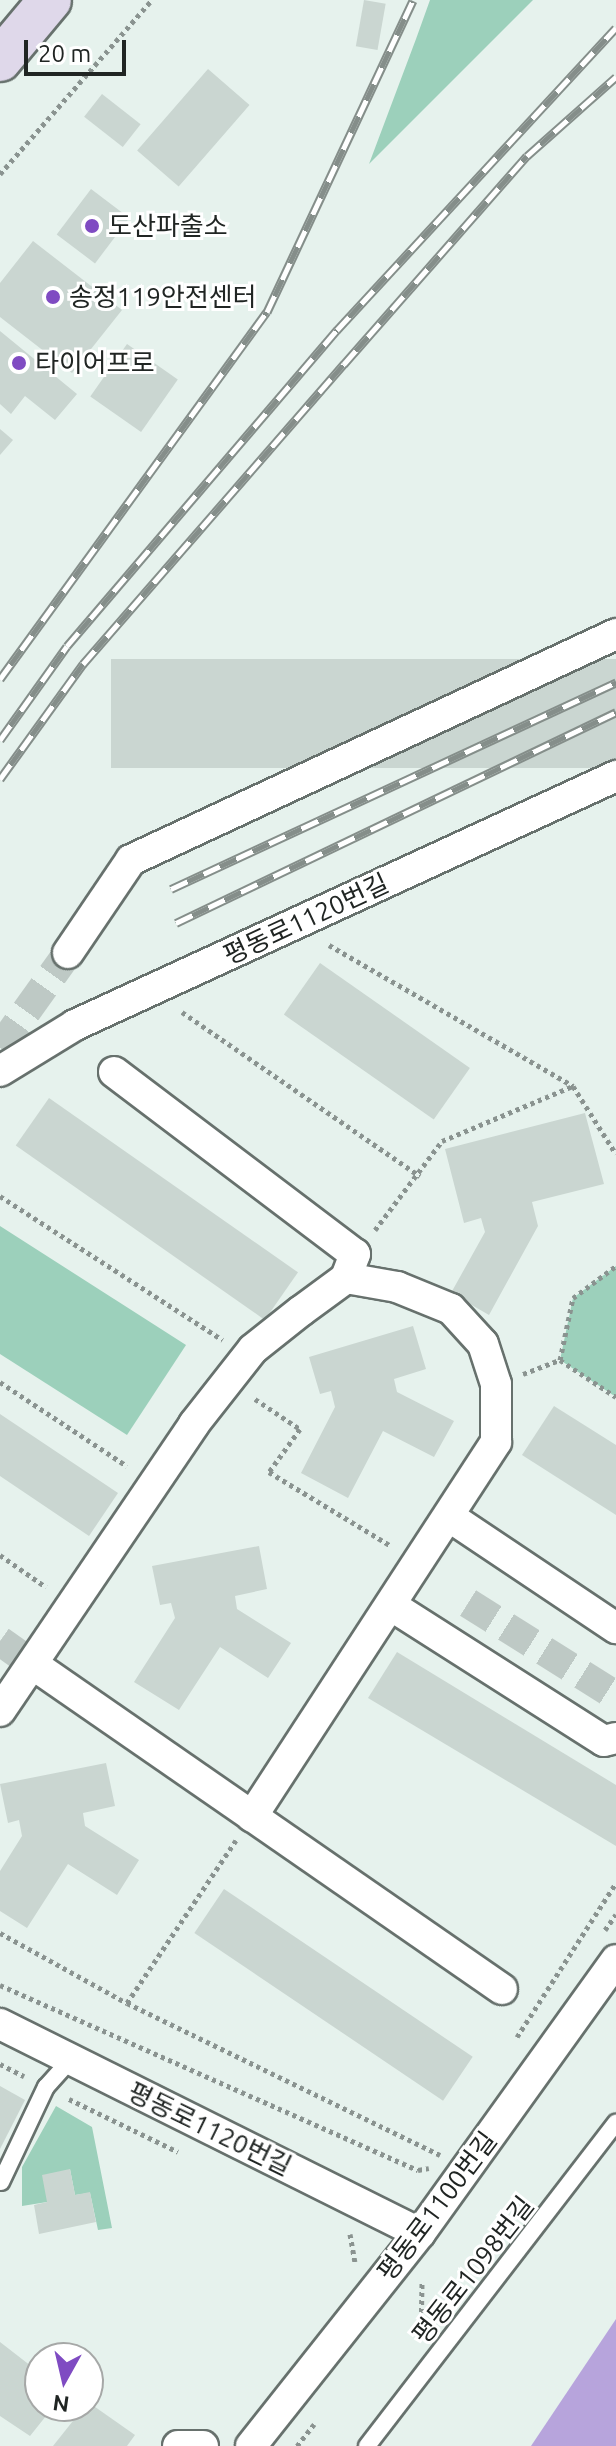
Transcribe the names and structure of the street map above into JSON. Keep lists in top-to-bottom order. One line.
{"streets":{"street":["평동로1120번길","평동로1100번길"],"lane":["평동로1098번길"]},"crossings":[["평동로1120번길","평동로1100번길"]],"places":["도산파출소","송정119안전센터","타이어프로"],"scale_bar":"20 m","north":"bottom"}
